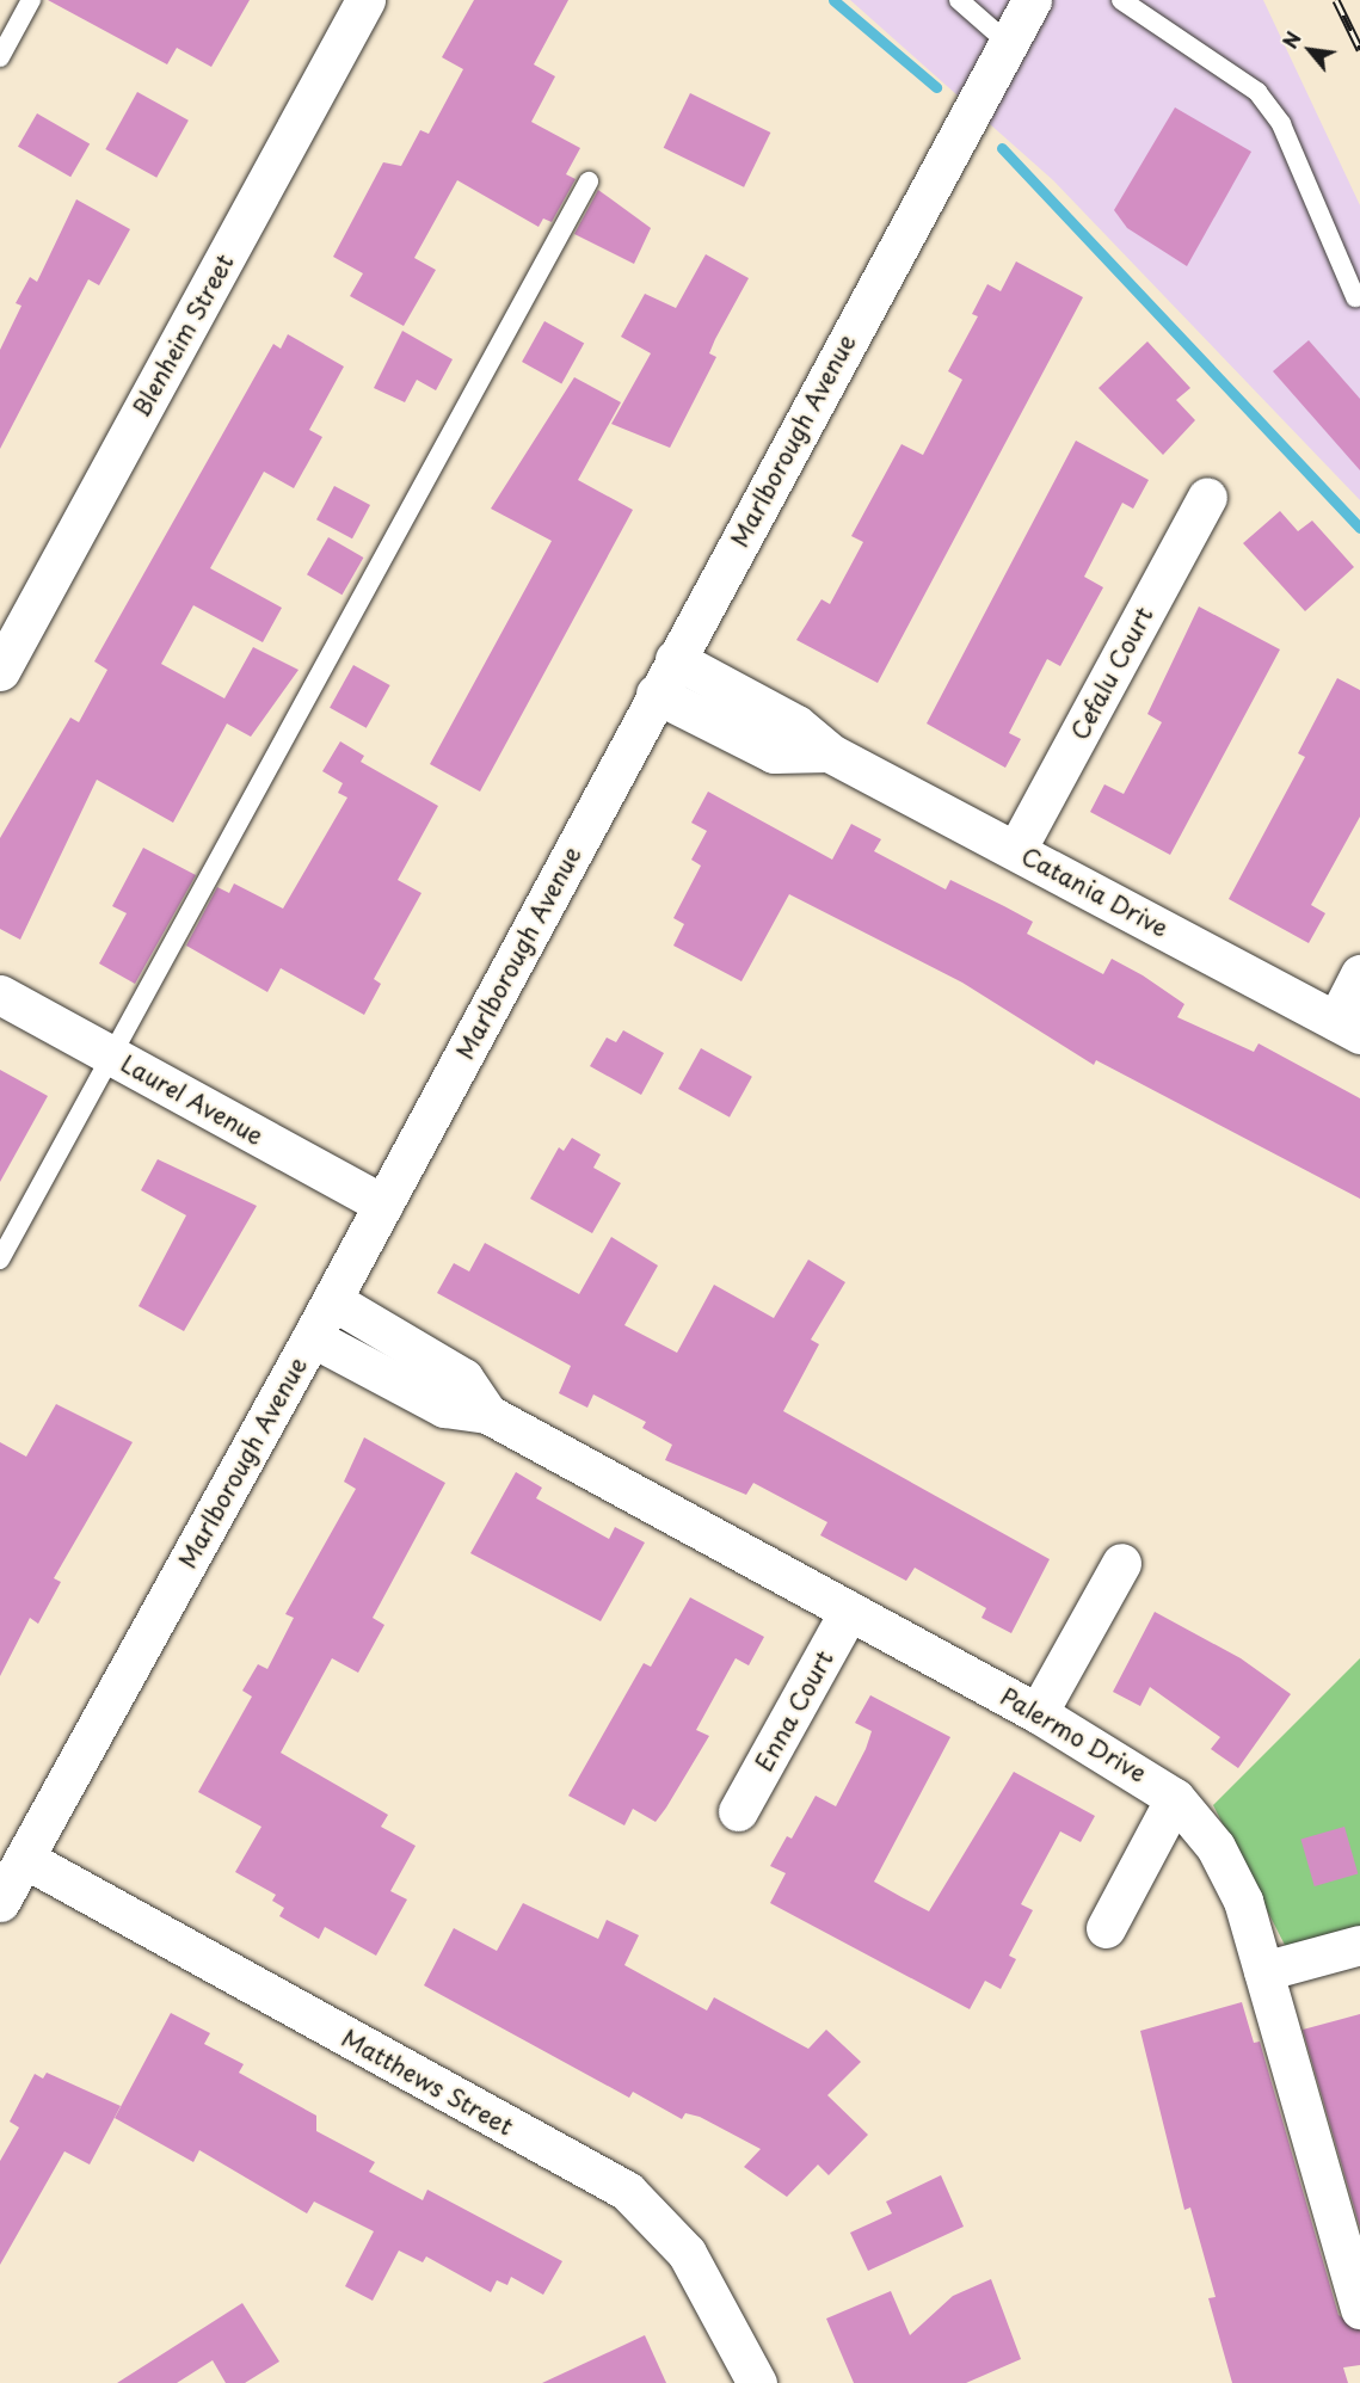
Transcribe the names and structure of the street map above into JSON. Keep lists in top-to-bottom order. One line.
{"streets":{"street":["Blenheim Street","Marlborough Avenue","Cefalu Court","Catania Drive","Laurel Avenue","Enna Court","Palermo Drive","Matthews Street"]},"crossings":[["Marlborough Avenue","Catania Drive"],["Marlborough Avenue","Laurel Avenue"],["Marlborough Avenue","Palermo Drive"],["Marlborough Avenue","Matthews Street"],["Cefalu Court","Catania Drive"],["Enna Court","Palermo Drive"]],"north":"top left"}
